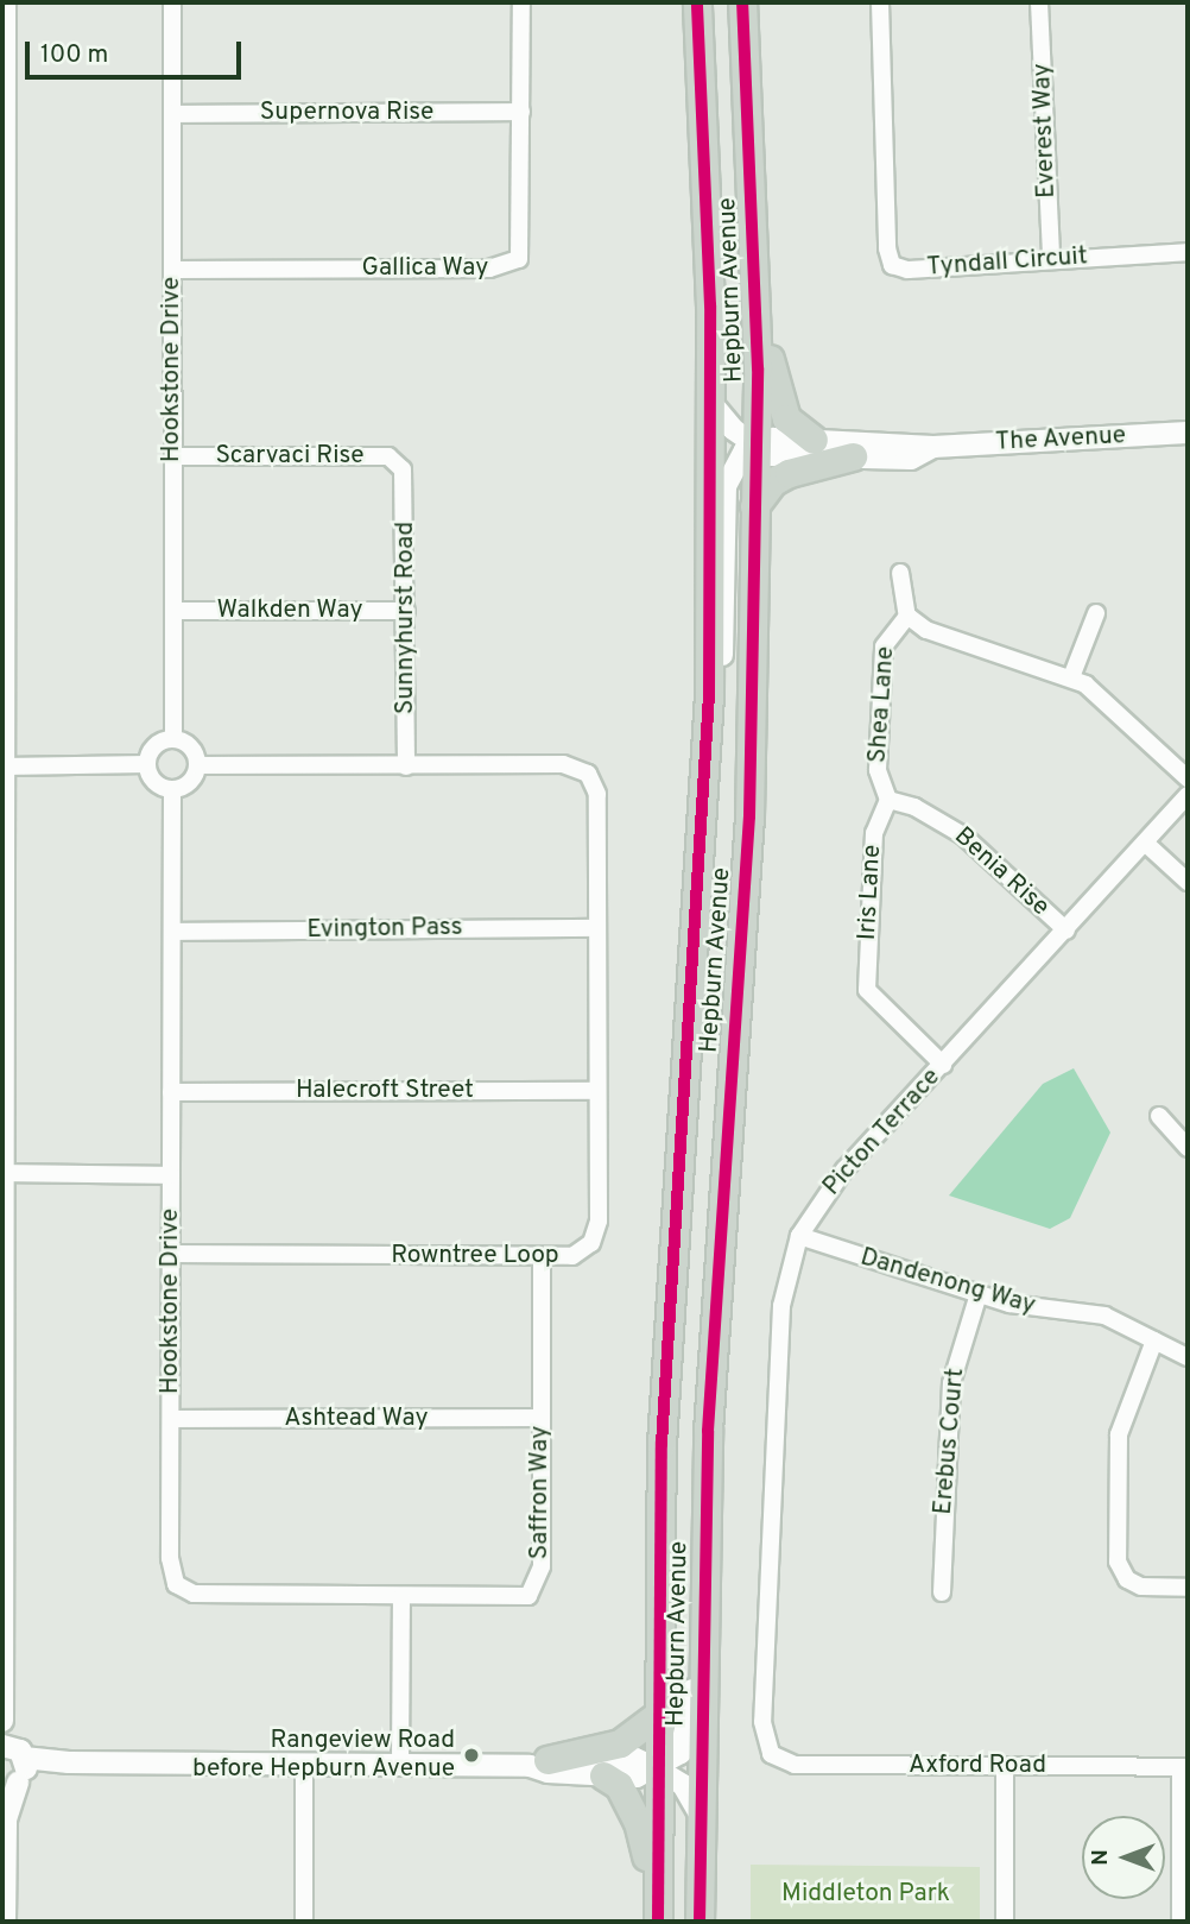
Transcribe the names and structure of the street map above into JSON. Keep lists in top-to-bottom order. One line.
{"streets":{"main road":["Hepburn Avenue"],"street":["Supernova Rise","Everest Way","Tyndall Circuit","Gallica Way","Hookstone Drive","The Avenue","Scarvaci Rise","Walkden Way","Sunnyhurst Road","Shea Lane","Benia Rise","Iris Lane","Evington Pass","Halecroft Street","Picton Terrace","Rowntree Loop","Dandenong Way","Ashtead Way","Erebus Court","Saffron Way","Axford Road"]},"crossings":[["Supernova Rise","Gallica Way"],["Supernova Rise","Hookstone Drive"],["Everest Way","Tyndall Circuit"],["Gallica Way","Hookstone Drive"],["Hepburn Avenue","The Avenue"],["Hookstone Drive","Scarvaci Rise"],["Hookstone Drive","Walkden Way"],["Hookstone Drive","Evington Pass"],["Hookstone Drive","Halecroft Street"],["Hookstone Drive","Rowntree Loop"],["Hookstone Drive","Ashtead Way"],["Hookstone Drive","Saffron Way"],["Scarvaci Rise","Sunnyhurst Road"],["Walkden Way","Sunnyhurst Road"],["Sunnyhurst Road","Rowntree Loop"],["Shea Lane","Benia Rise"],["Shea Lane","Iris Lane"],["Benia Rise","Iris Lane"],["Benia Rise","Picton Terrace"],["Iris Lane","Picton Terrace"],["Evington Pass","Rowntree Loop"],["Halecroft Street","Rowntree Loop"],["Picton Terrace","Dandenong Way"],["Picton Terrace","Axford Road"],["Rowntree Loop","Saffron Way"],["Dandenong Way","Erebus Court"],["Ashtead Way","Saffron Way"]],"parks":["Middleton Park"],"places":["Rangeview Road before Hepburn Avenue"],"scale_bar":"100 m","north":"left"}
